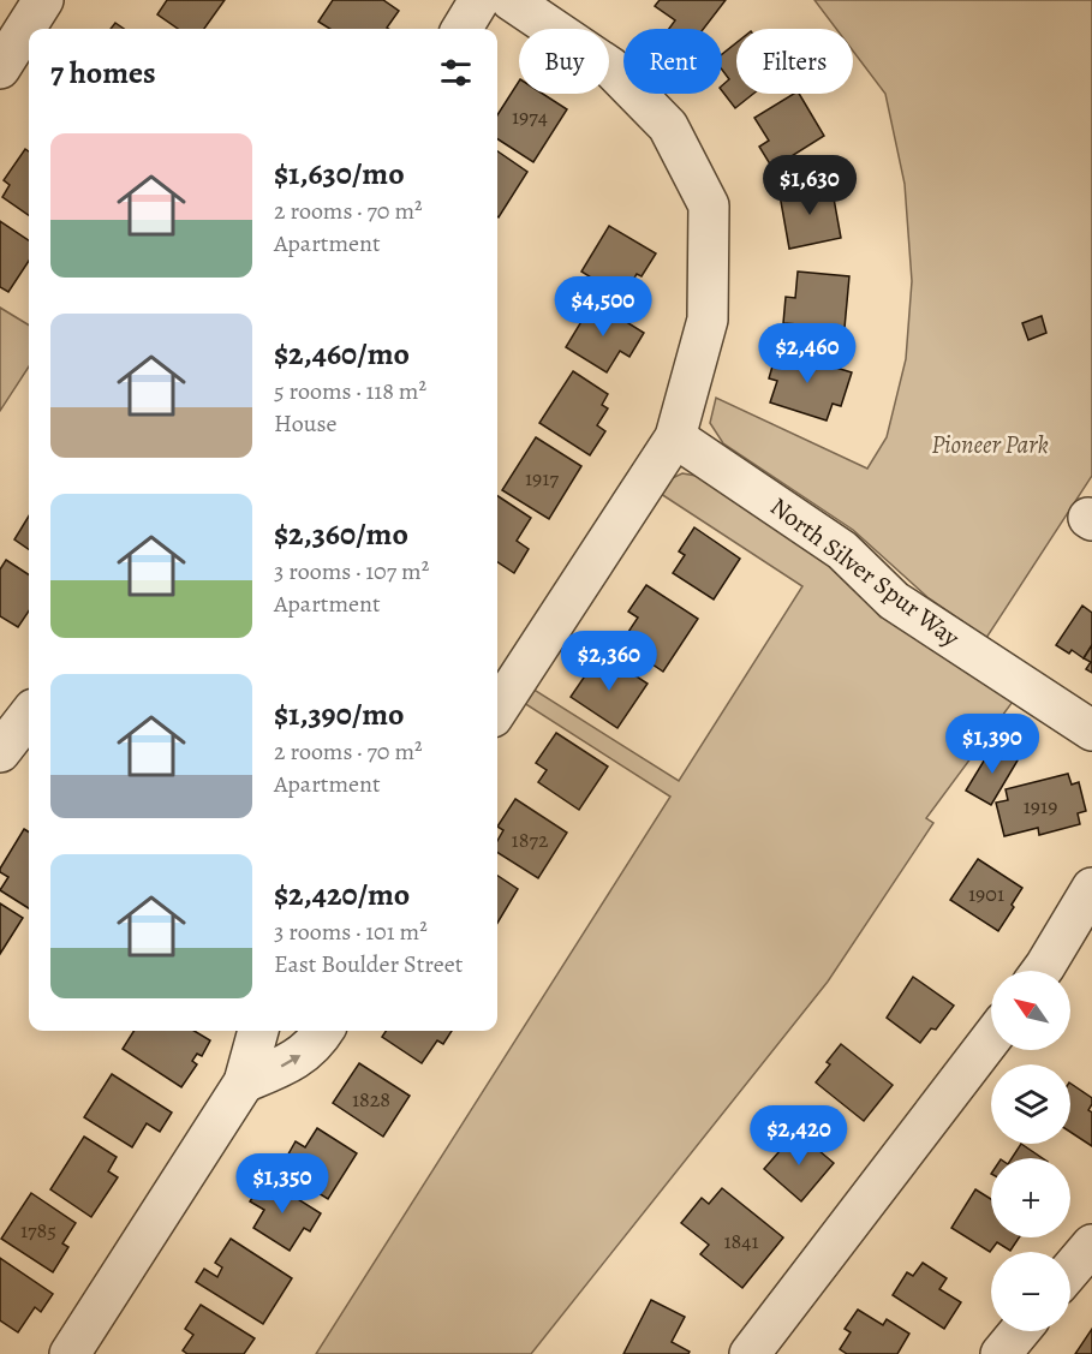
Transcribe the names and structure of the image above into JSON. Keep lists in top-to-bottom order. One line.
{"streets":{"street":["North Silver Spur Way"]},"parks":["Pioneer Park"],"house_numbers":["1974","1917","1919","1872","1901","1828","1785","1841"],"north":"top left","page":{"chip":["Buy","Rent","Filters"],"heading":"7 homes","list":[{"name":"$1,630/mo","note":"2 rooms · 70 m² · Apartment"},{"name":"$2,460/mo","note":"5 rooms · 118 m² · House"},{"name":"$2,360/mo","note":"3 rooms · 107 m² · Apartment"},{"name":"$1,390/mo","note":"2 rooms · 70 m² · Apartment"},{"name":"$2,420/mo","note":"3 rooms · 101 m² · East Boulder Street"}],"price":["$1,630","$4,500","$2,460","$2,360","$1,390","$2,420","$1,350"],"map_buttons":["+","−"]}}
